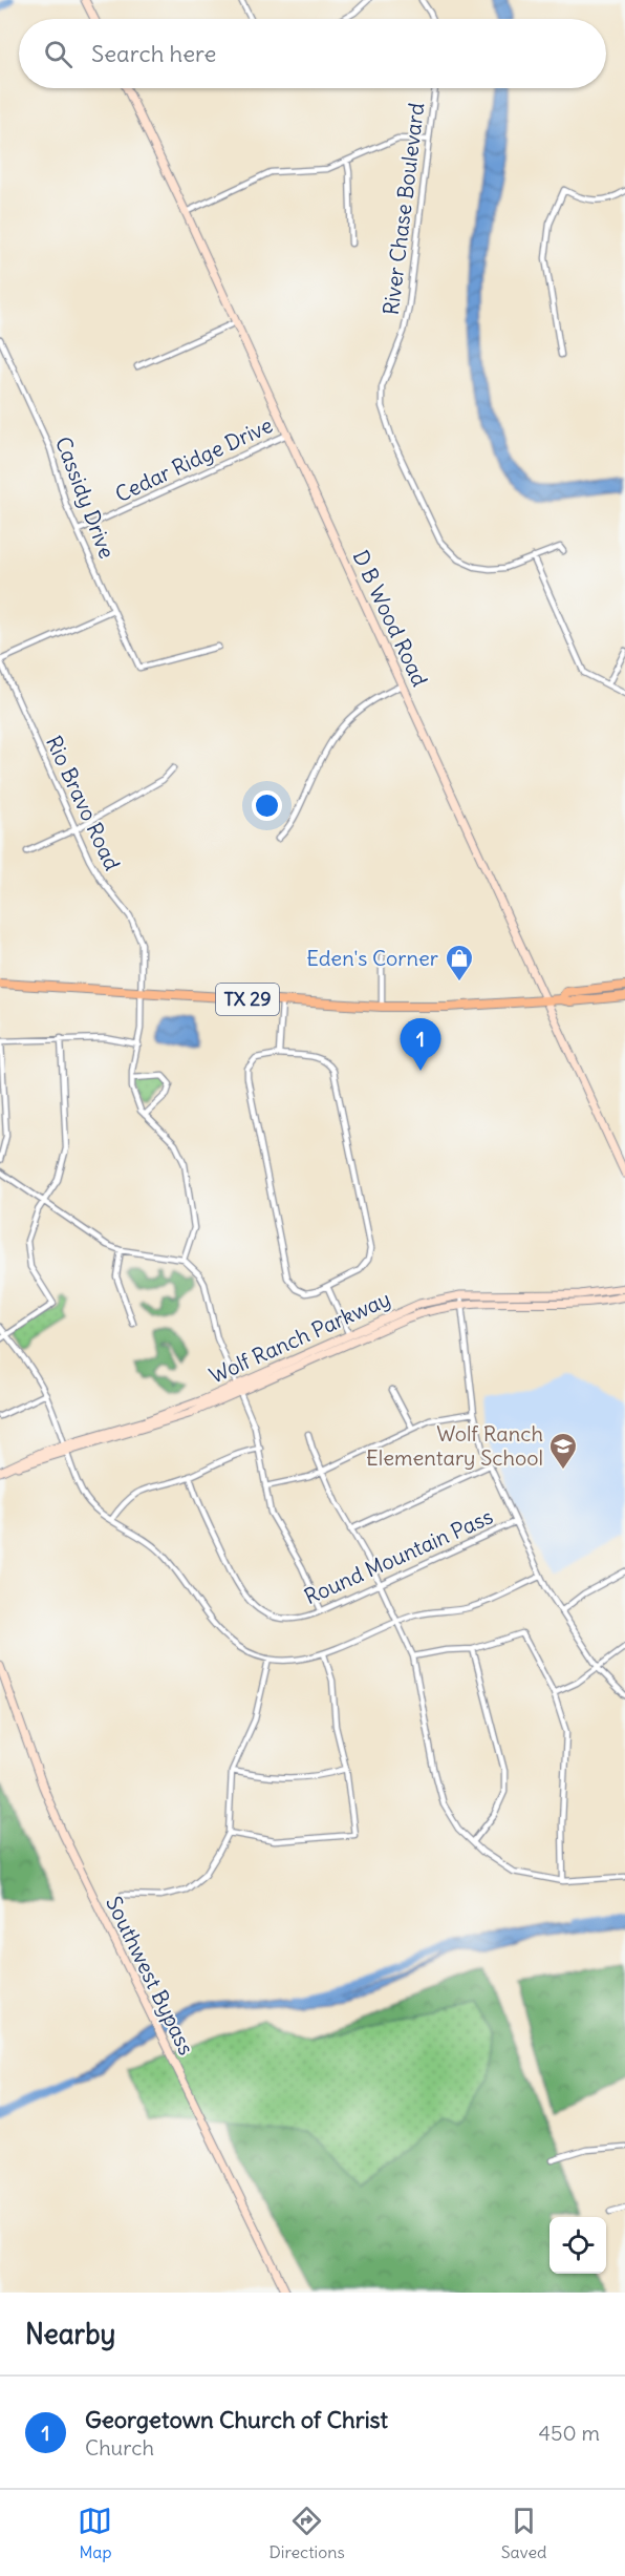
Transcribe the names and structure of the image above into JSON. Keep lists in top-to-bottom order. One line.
{"streets":{"main road":["TX 29"],"street":["River Chase Boulevard","Cedar Ridge Drive","Cassidy Drive","D B Wood Road","Rio Bravo Road","Wolf Ranch Parkway","Round Mountain Pass","Southwest Bypass"]},"crossings":[["Cedar Ridge Drive","Cassidy Drive"],["Cedar Ridge Drive","D B Wood Road"],["D B Wood Road","TX 29"],["Rio Bravo Road","TX 29"]],"places":{"shop":["Eden's Corner"],"school or university":["Wolf Ranch Elementary School"]},"page":{"search":"Search here","pins":"1","heading":"Nearby","list":[{"mark":"1","name":"Georgetown Church of Christ","note":"Church","value":"450 m"}],"nav":["Map","Directions","Saved"]}}
